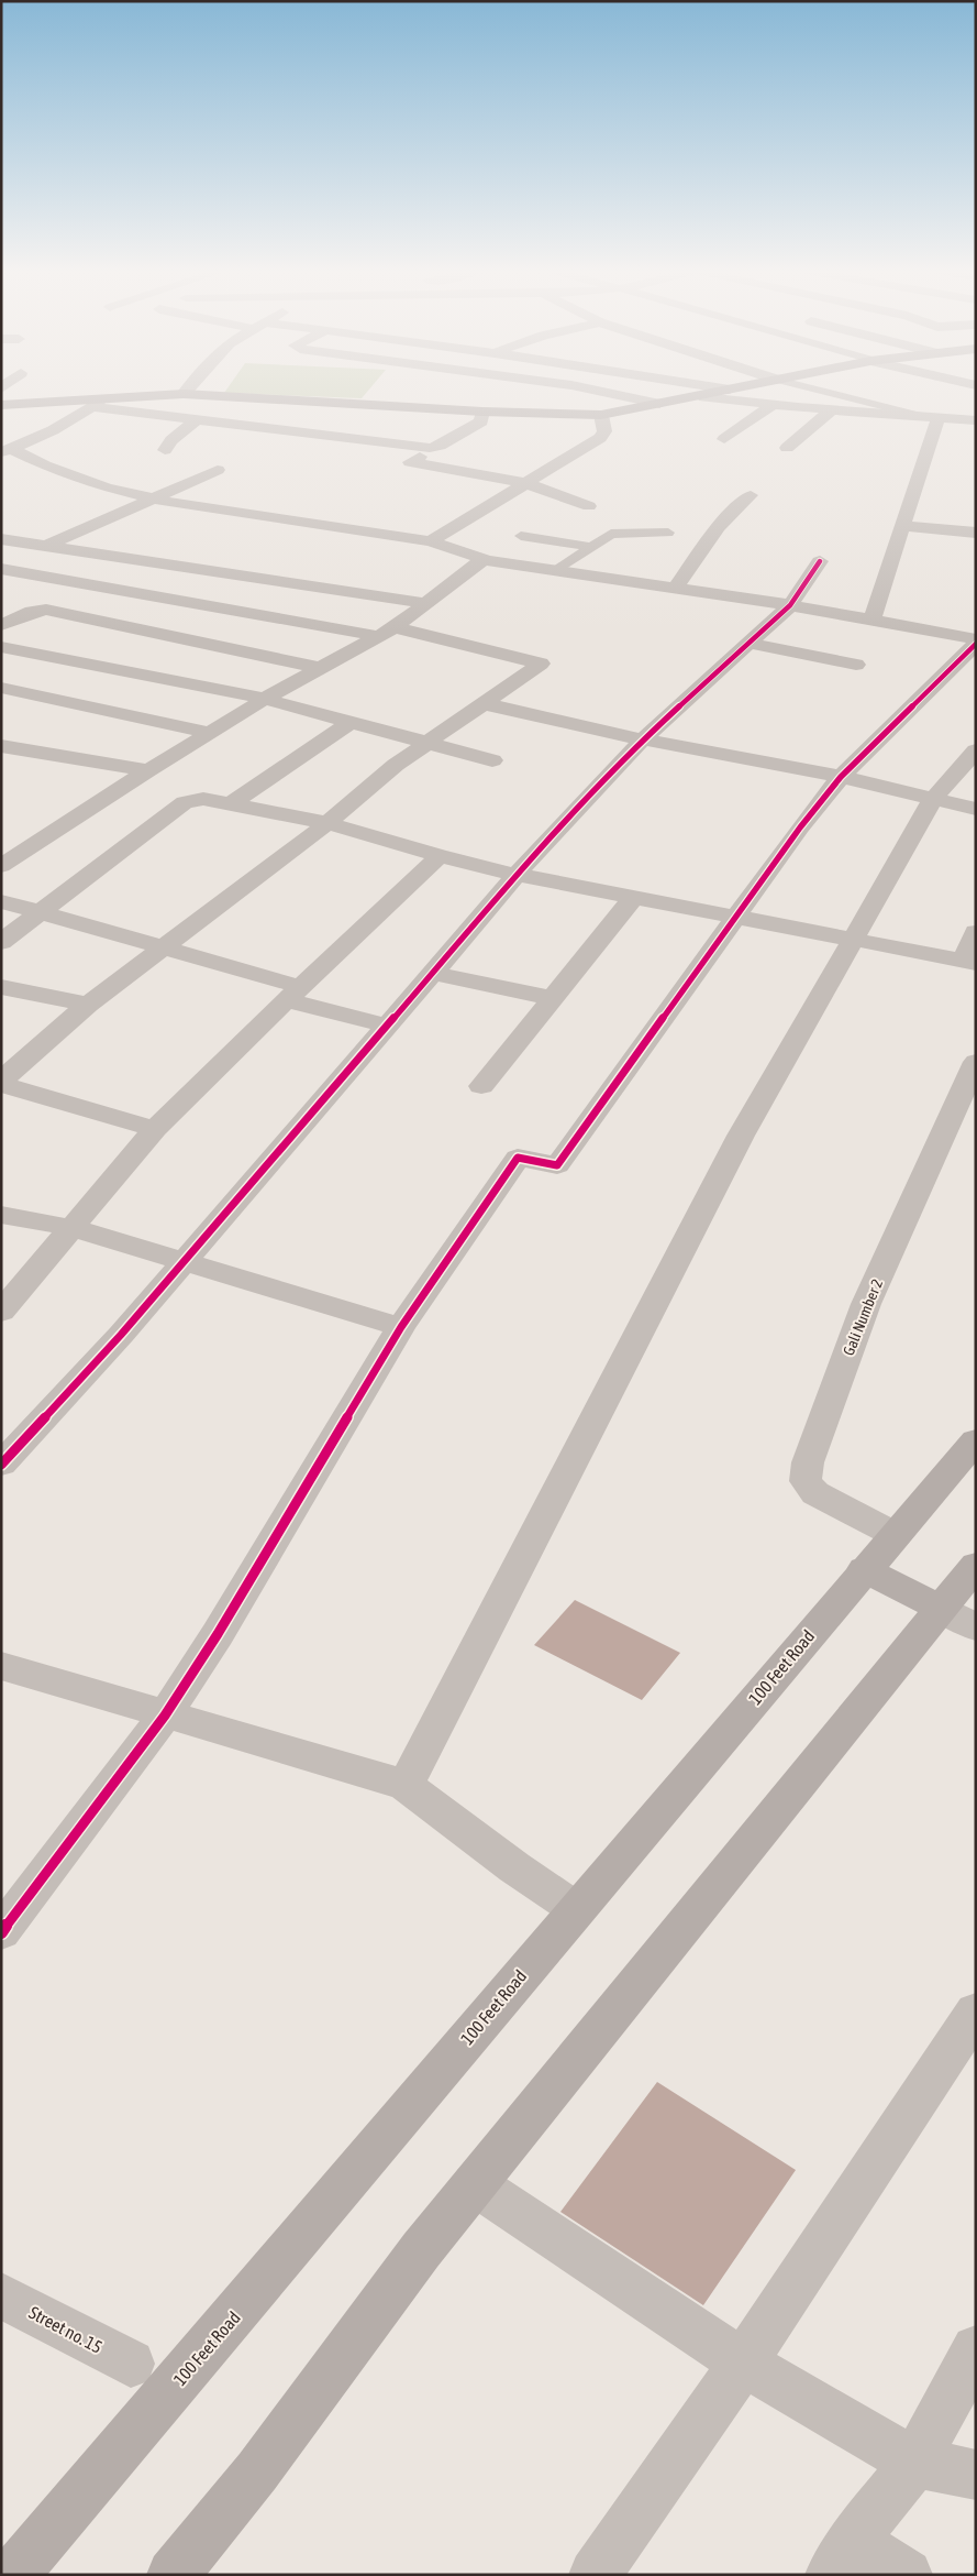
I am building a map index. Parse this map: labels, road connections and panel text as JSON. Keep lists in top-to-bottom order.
{
  "streets": {
    "main road": ["100 Feet Road"],
    "street": ["Gali Number 2", "Street no. 15"]
  },
  "crossings": [
    ["Gali Number 2", "100 Feet Road"]
  ]
}
